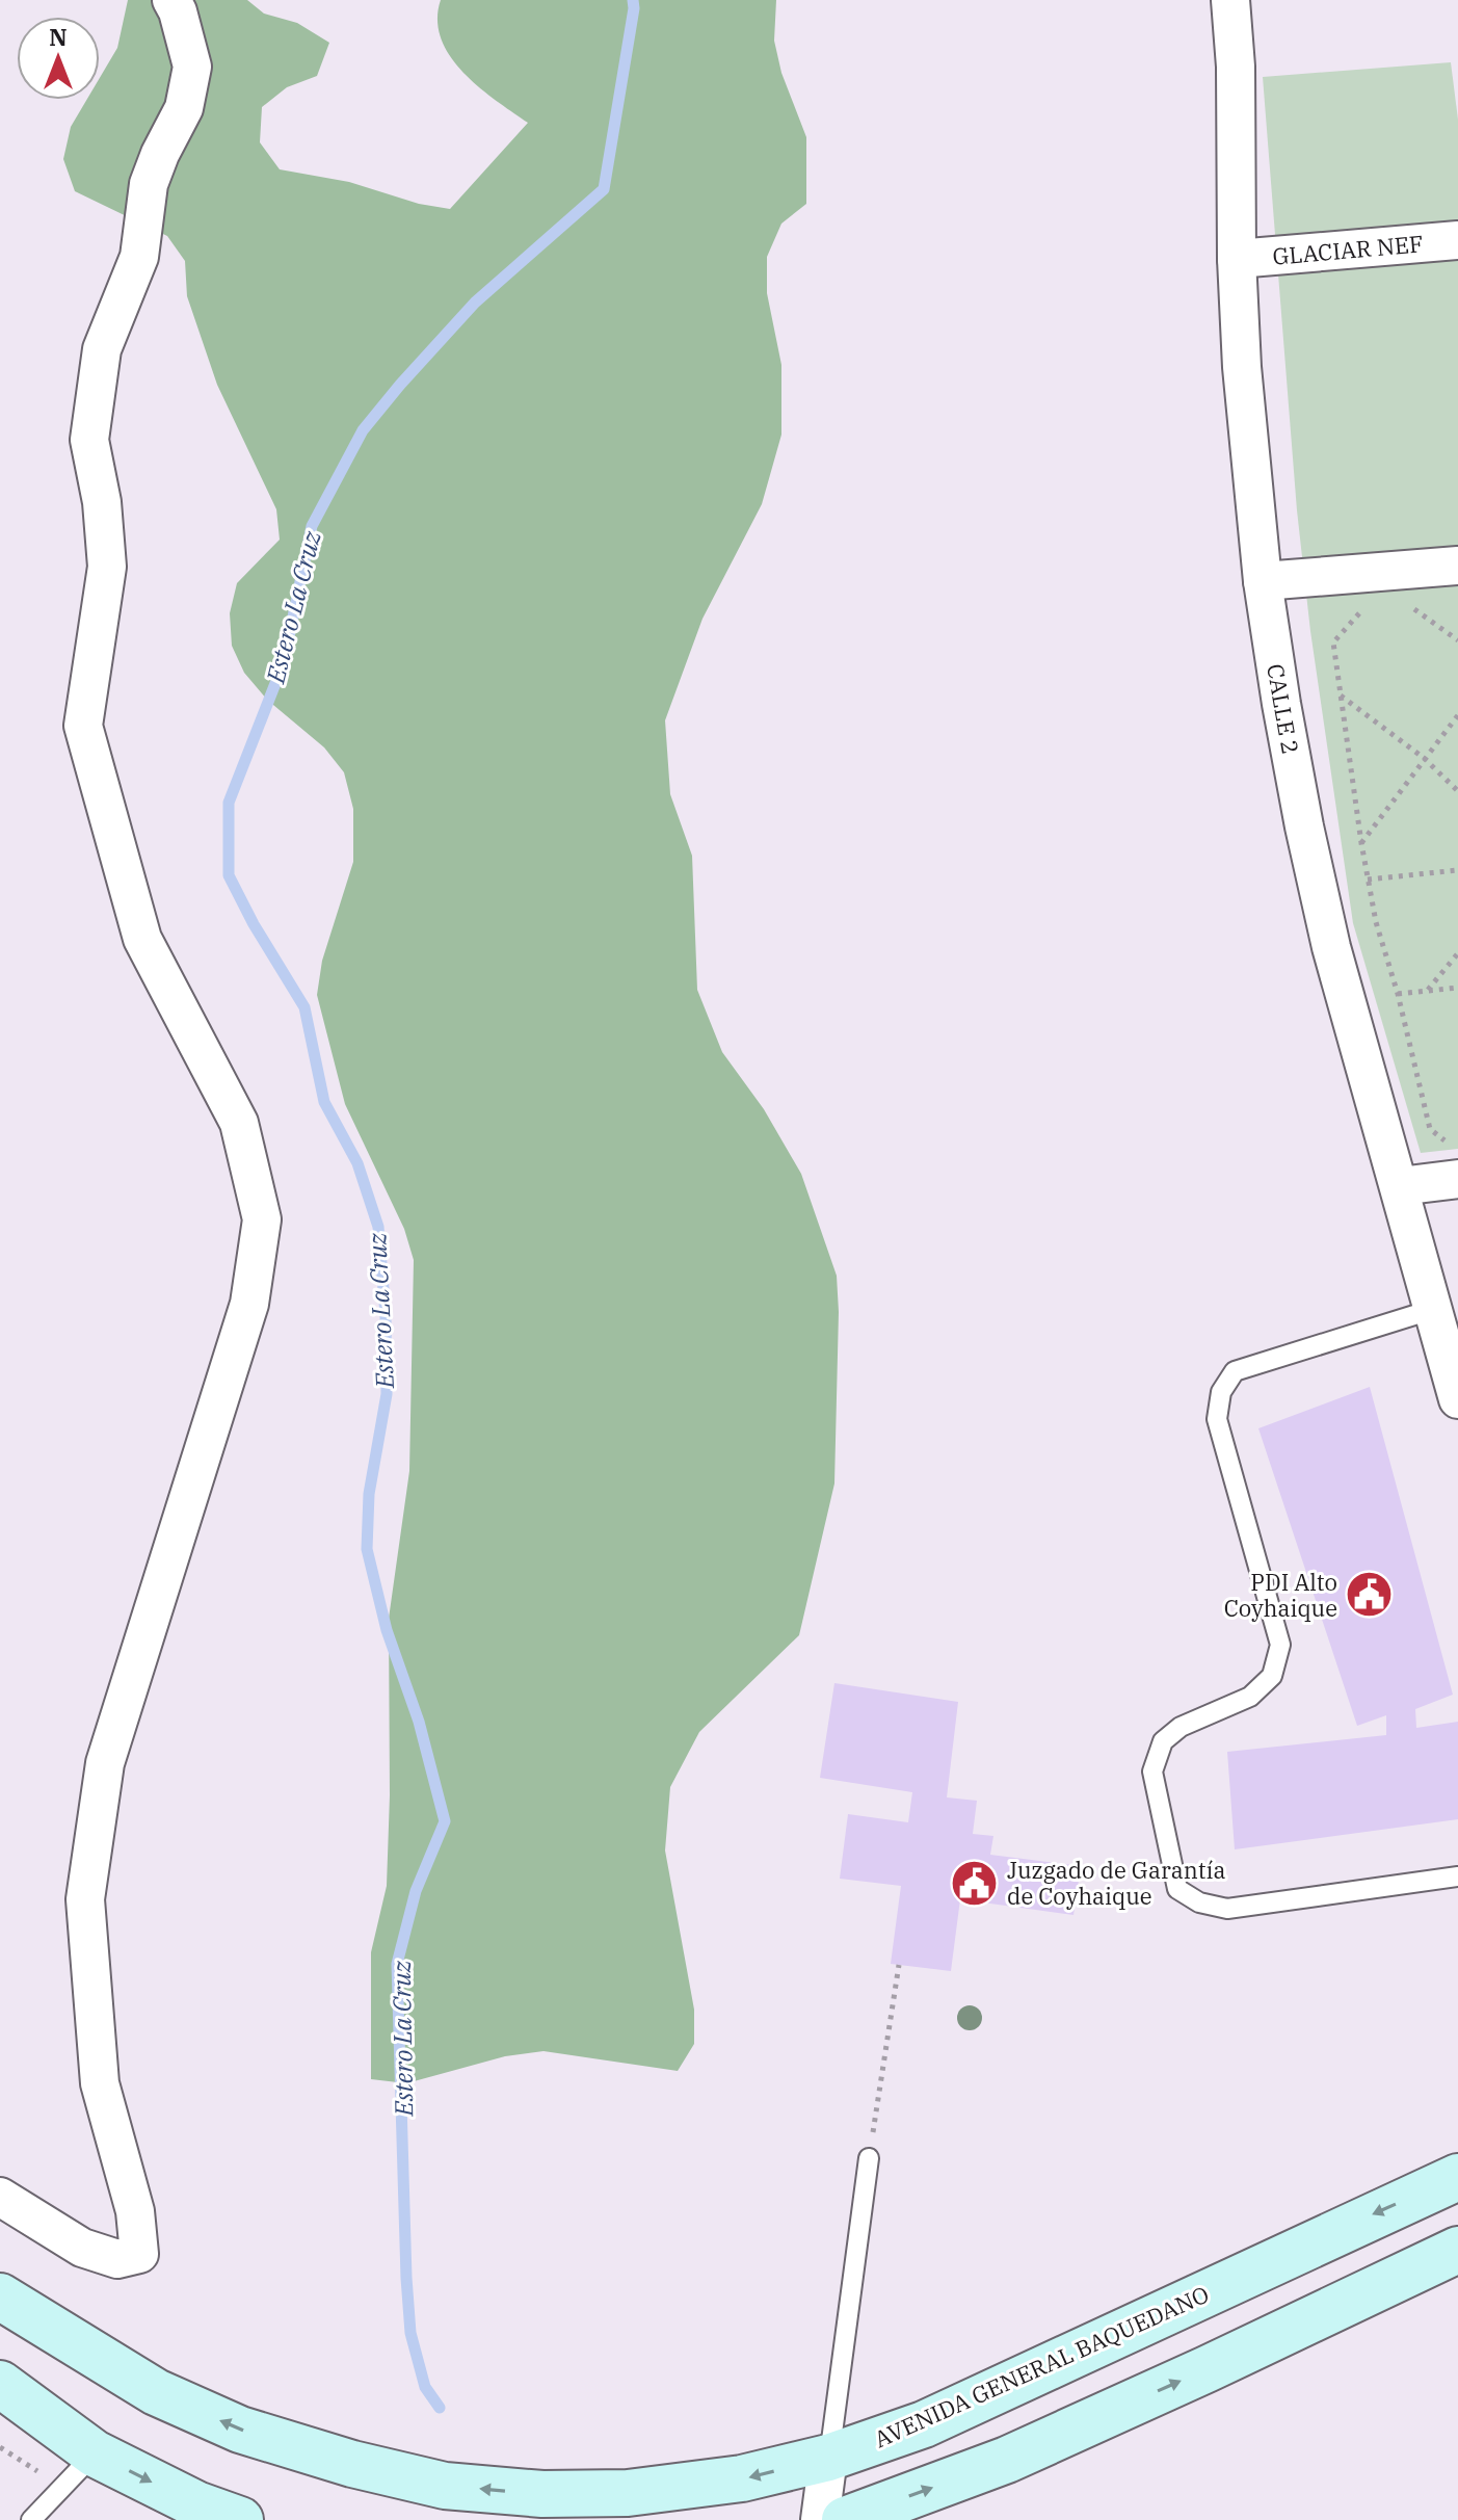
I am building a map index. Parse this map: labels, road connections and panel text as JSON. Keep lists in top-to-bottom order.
{
  "streets": {
    "main road": ["AVENIDA GENERAL BAQUEDANO"],
    "street": ["GLACIAR NEF", "CALLE 2"]
  },
  "crossings": [
    ["GLACIAR NEF", "CALLE 2"]
  ],
  "water": ["Estero La Cruz"],
  "places": {
    "public building": ["PDI Alto Coyhaique", "Juzgado de Garantía de Coyhaique"]
  },
  "north": "top"
}
